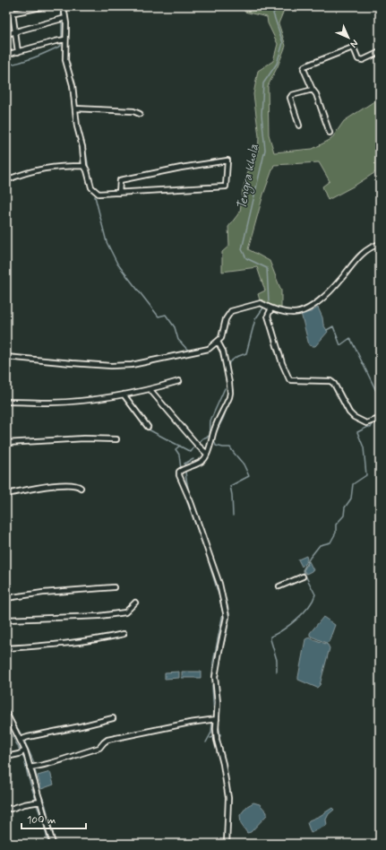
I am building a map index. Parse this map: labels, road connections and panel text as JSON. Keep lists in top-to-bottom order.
{
  "water": ["Tengra khola"],
  "scale_bar": "100 m",
  "north": "bottom right"
}
